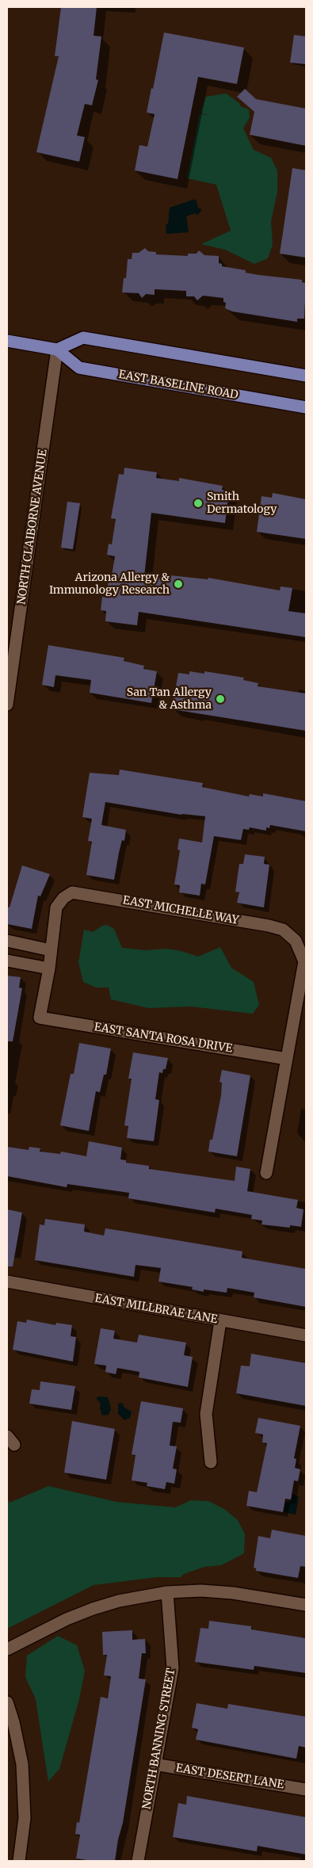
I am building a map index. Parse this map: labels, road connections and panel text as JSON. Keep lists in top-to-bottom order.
{
  "streets": {
    "main road": ["EAST BASELINE ROAD"],
    "street": [
      "NORTH CLAIBORNE AVENUE",
      "EAST MICHELLE WAY",
      "EAST SANTA ROSA DRIVE",
      "EAST MILLBRAE LANE",
      "NORTH BANNING STREET",
      "EAST DESERT LANE"
    ]
  },
  "crossings": [
    ["EAST BASELINE ROAD", "NORTH CLAIBORNE AVENUE"],
    ["EAST MICHELLE WAY", "EAST SANTA ROSA DRIVE"],
    ["NORTH BANNING STREET", "EAST DESERT LANE"]
  ],
  "places": ["Smith Dermatology", "Arizona Allergy & Immunology Research", "San Tan Allergy & Asthma"]
}
